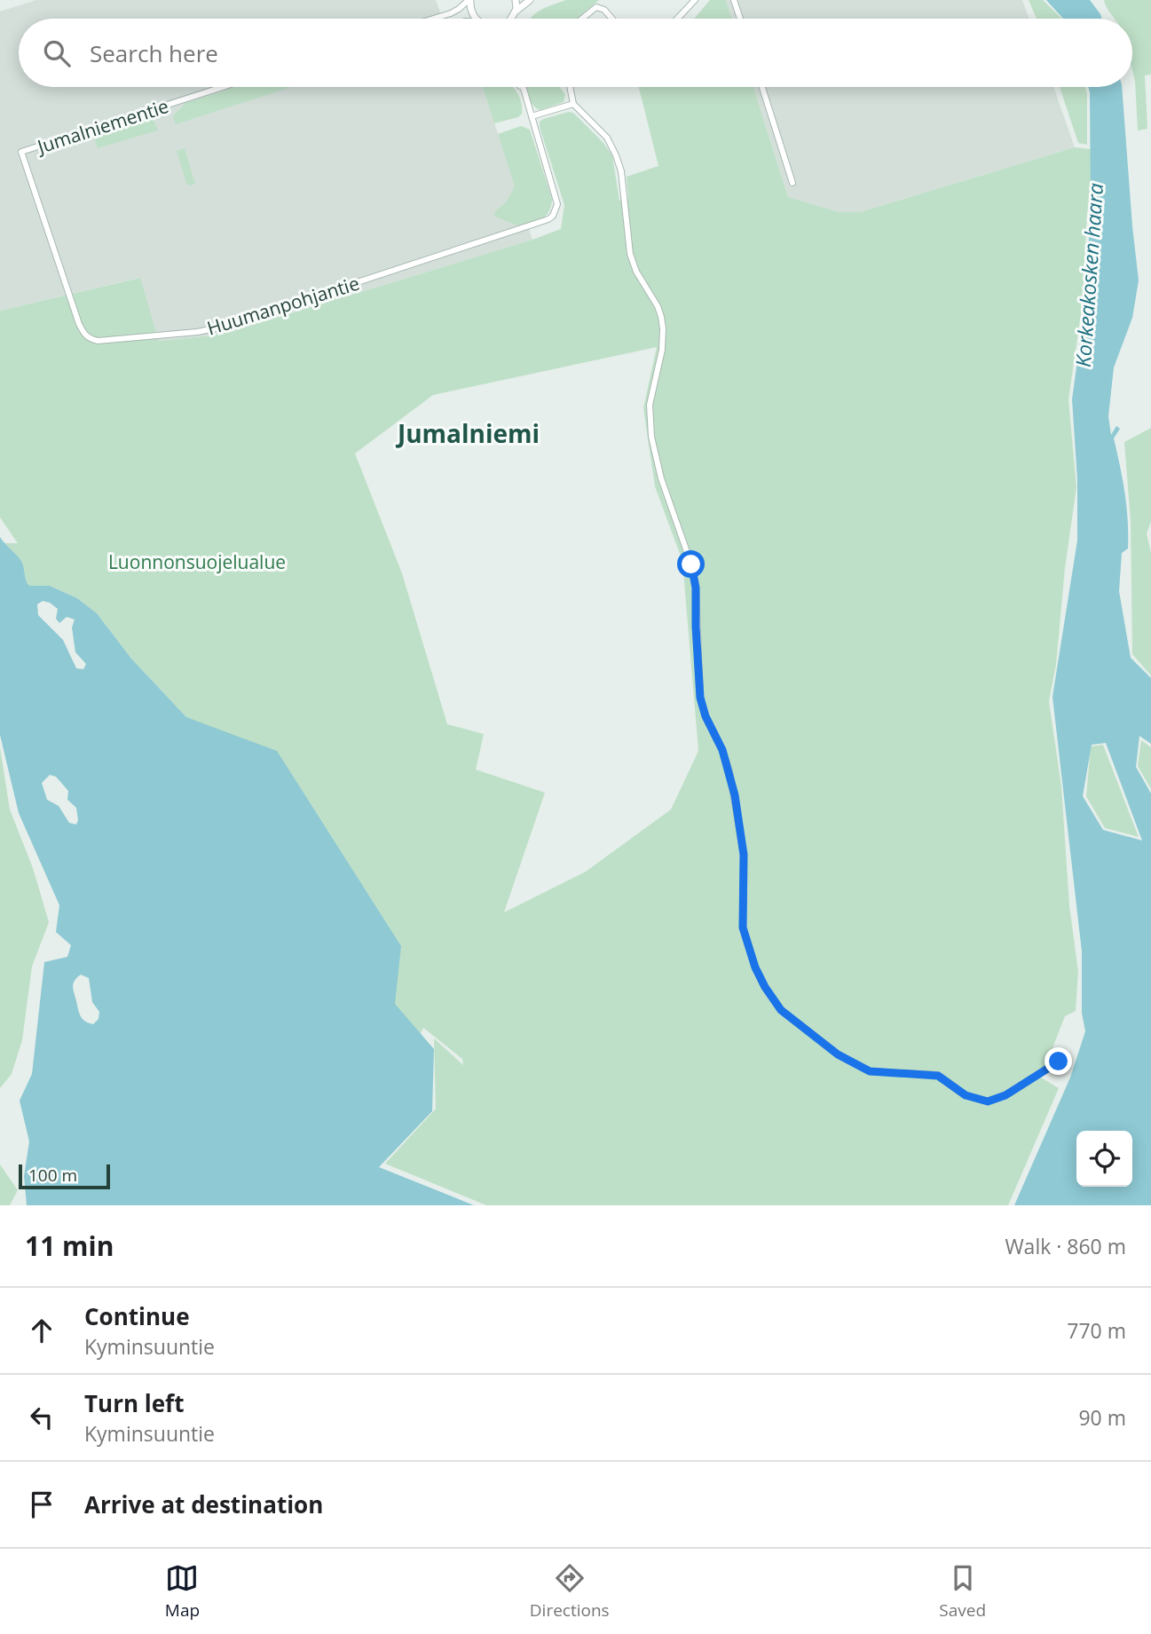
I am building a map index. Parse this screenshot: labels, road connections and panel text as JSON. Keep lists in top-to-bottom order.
{
  "streets": {
    "street": ["Jumalniementie", "Huumanpohjantie"]
  },
  "crossings": [
    ["Jumalniementie", "Huumanpohjantie"]
  ],
  "districts": ["Jumalniemi"],
  "water": ["Korkeakosken haara"],
  "parks": ["Luonnonsuojelualue"],
  "scale_bar": "100 m",
  "page": {
    "search": "Search here",
    "scale": "100 m",
    "heading": ["11 min", "Walk · 860 m"],
    "list": [
      ["Continue", "Kyminsuuntie", "770 m"],
      ["Turn left", "Kyminsuuntie", "90 m"],
      "Arrive at destination"
    ],
    "nav": ["Map", "Directions", "Saved"]
  }
}
